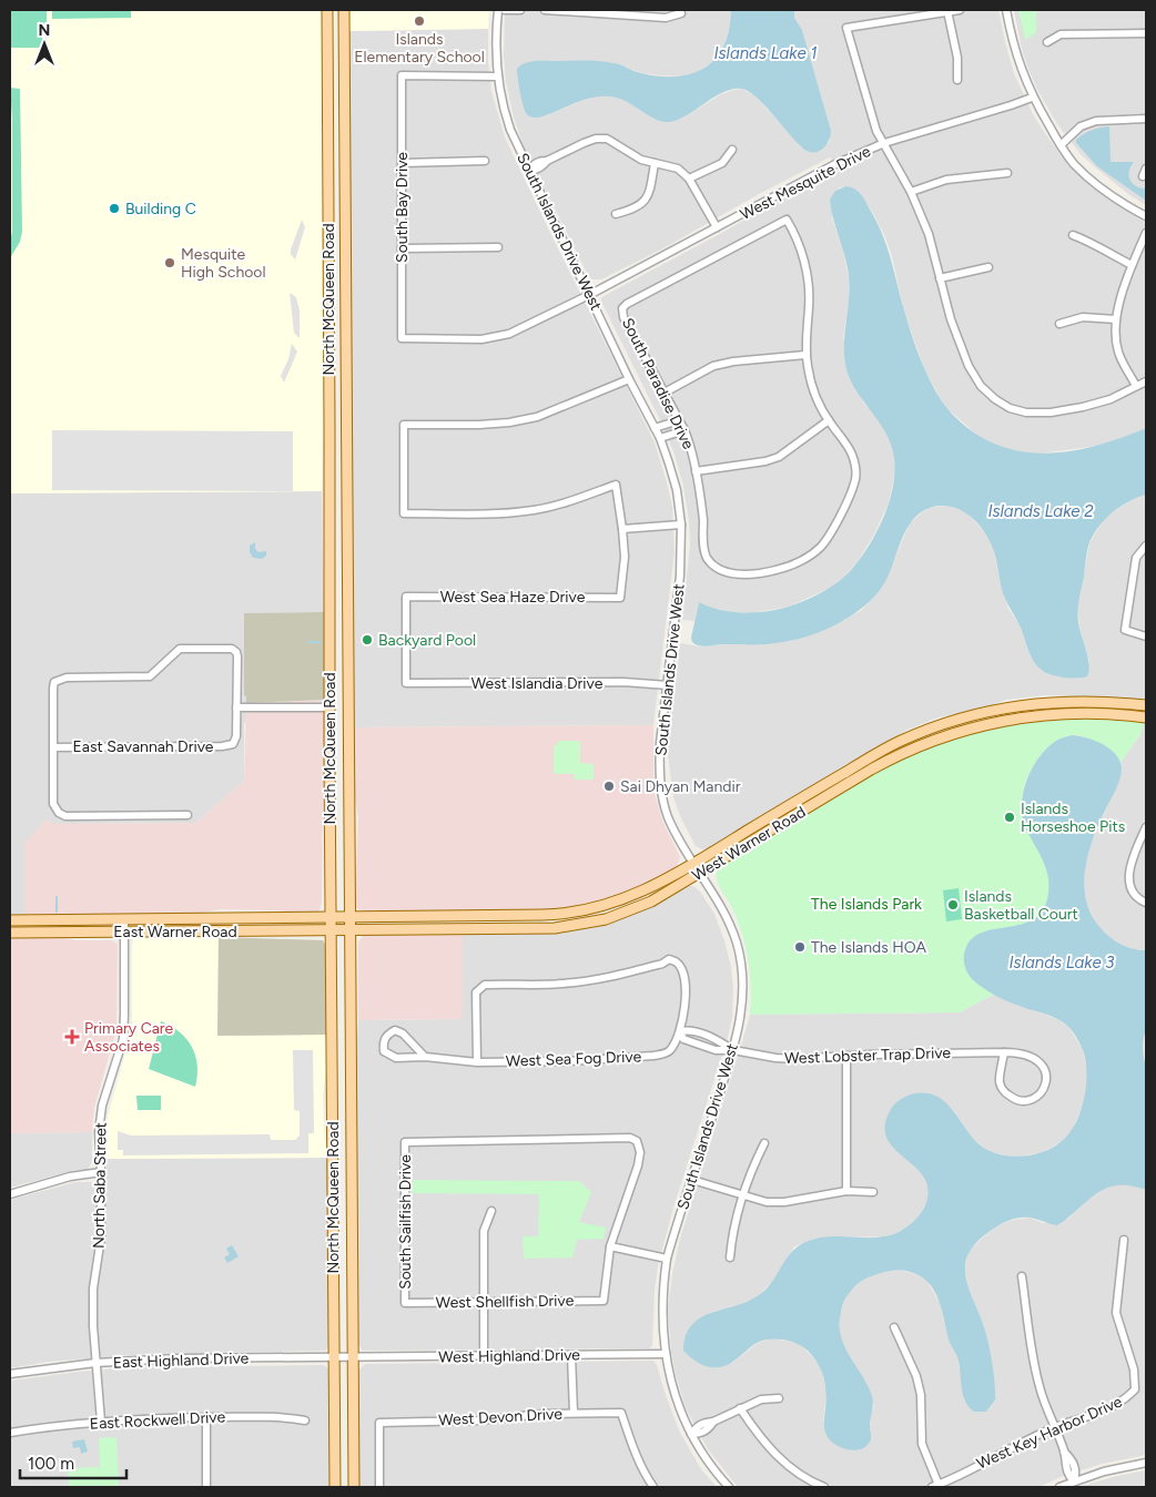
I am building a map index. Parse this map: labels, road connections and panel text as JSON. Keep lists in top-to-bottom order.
{
  "streets": {
    "main road": ["North McQueen Road", "West Warner Road", "East Warner Road"],
    "street": [
      "West Mesquite Drive",
      "South Bay Drive",
      "South Islands Drive West",
      "South Paradise Drive",
      "West Sea Haze Drive",
      "West Islandia Drive",
      "East Savannah Drive",
      "West Lobster Trap Drive",
      "West Sea Fog Drive",
      "North Saba Street",
      "South Sailfish Drive",
      "West Shellfish Drive",
      "West Highland Drive",
      "East Highland Drive",
      "West Devon Drive",
      "East Rockwell Drive",
      "West Key Harbor Drive"
    ]
  },
  "crossings": [
    ["West Mesquite Drive", "South Bay Drive"],
    ["West Mesquite Drive", "South Islands Drive West"],
    ["South Bay Drive", "South Islands Drive West"],
    ["South Islands Drive West", "West Islandia Drive"],
    ["South Islands Drive West", "West Warner Road"],
    ["South Islands Drive West", "West Lobster Trap Drive"],
    ["South Islands Drive West", "West Highland Drive"],
    ["North McQueen Road", "West Warner Road"],
    ["North McQueen Road", "East Warner Road"],
    ["North McQueen Road", "West Highland Drive"],
    ["North McQueen Road", "East Highland Drive"],
    ["West Sea Haze Drive", "West Islandia Drive"],
    ["West Warner Road", "East Warner Road"],
    ["East Warner Road", "North Saba Street"],
    ["North Saba Street", "East Highland Drive"],
    ["North Saba Street", "East Rockwell Drive"],
    ["South Sailfish Drive", "West Shellfish Drive"],
    ["West Highland Drive", "East Highland Drive"]
  ],
  "water": ["Islands Lake 1", "Islands Lake 2", "Islands Lake 3"],
  "parks": ["The Islands Park"],
  "places": {
    "other": [
      "Islands Elementary School",
      "Building C",
      "Mesquite High School",
      "Backyard Pool",
      "Sai Dhyan Mandir",
      "Islands Horseshoe Pits",
      "Islands Basketball Court",
      "The Islands HOA"
    ],
    "health": ["Primary Care Associates"]
  },
  "scale_bar": "100 m",
  "north": "top"
}
